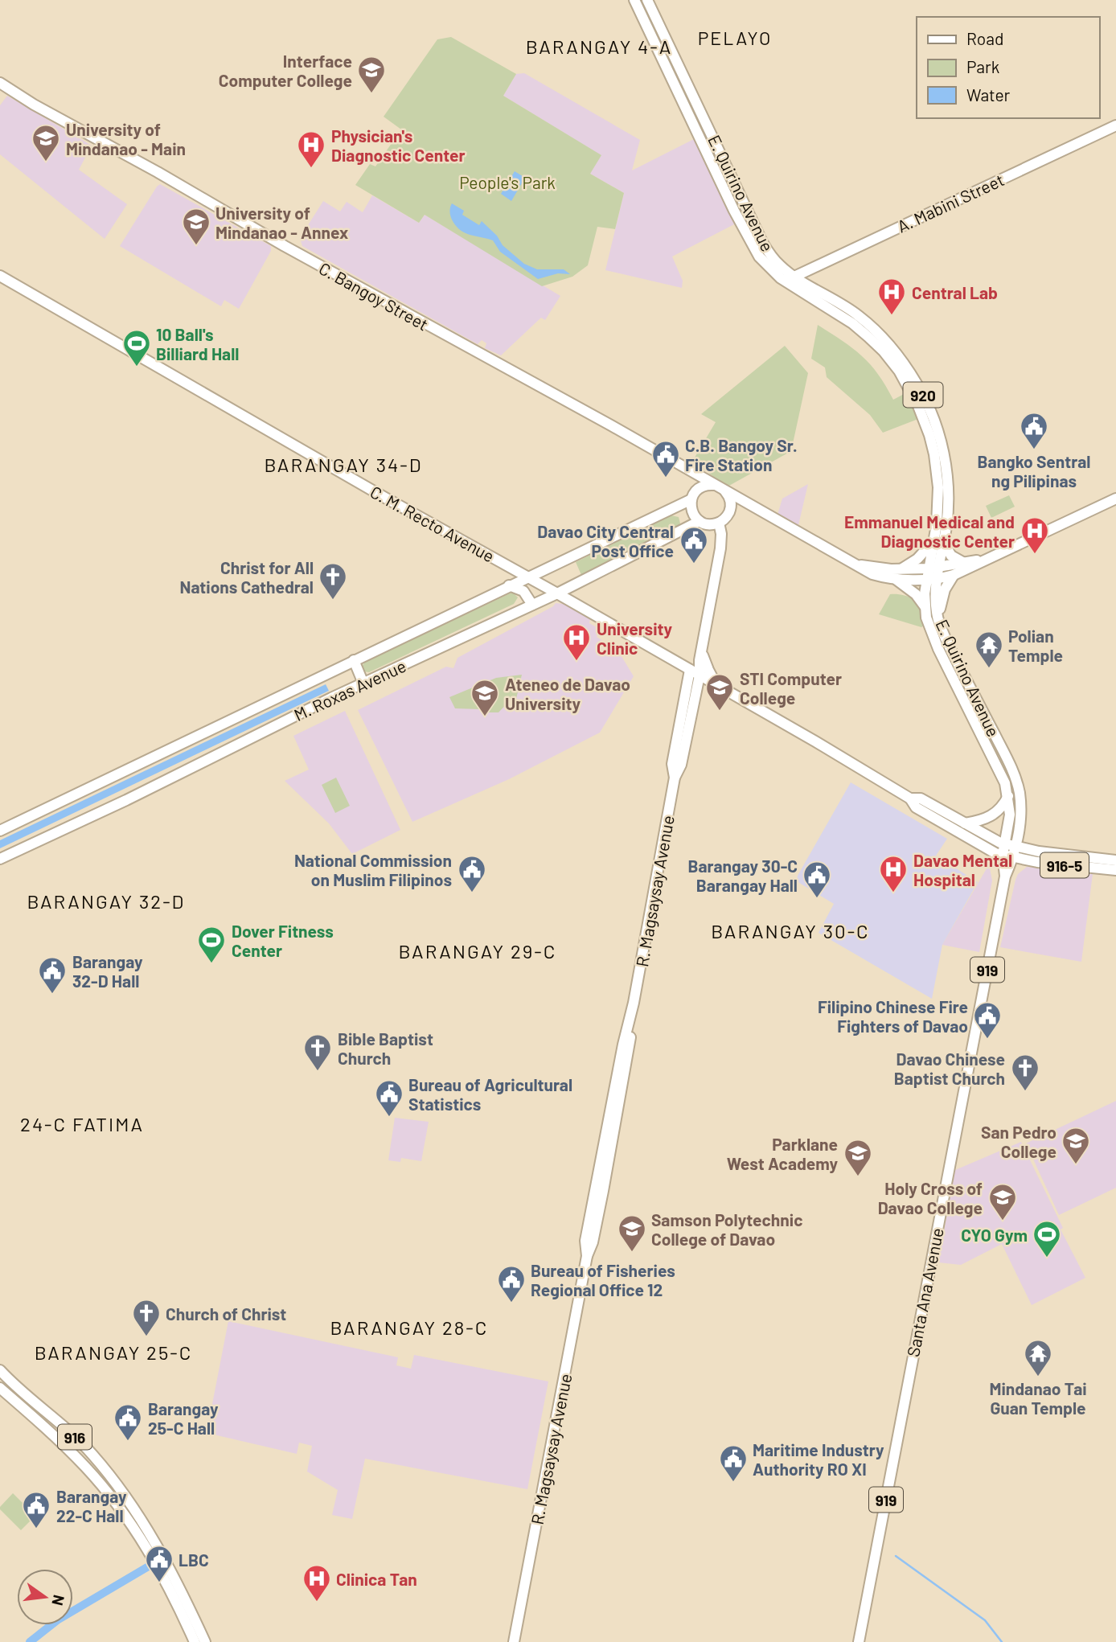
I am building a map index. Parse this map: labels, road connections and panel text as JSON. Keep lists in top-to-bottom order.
{
  "streets": {
    "main road": [
      "E. Quirino Avenue",
      "A. Mabini Street",
      "C. Bangoy Street",
      "920",
      "C. M. Recto Avenue",
      "M. Roxas Avenue",
      "916-5",
      "R. Magsaysay Avenue",
      "919",
      "Santa Ana Avenue",
      "916"
    ]
  },
  "crossings": [
    ["E. Quirino Avenue", "A. Mabini Street"],
    ["E. Quirino Avenue", "C. Bangoy Street"],
    ["E. Quirino Avenue", "916-5"],
    ["E. Quirino Avenue", "Santa Ana Avenue"],
    ["C. Bangoy Street", "M. Roxas Avenue"],
    ["C. Bangoy Street", "R. Magsaysay Avenue"],
    ["C. M. Recto Avenue", "M. Roxas Avenue"],
    ["C. M. Recto Avenue", "916-5"],
    ["C. M. Recto Avenue", "R. Magsaysay Avenue"],
    ["M. Roxas Avenue", "R. Magsaysay Avenue"],
    ["916-5", "R. Magsaysay Avenue"],
    ["916-5", "Santa Ana Avenue"]
  ],
  "districts": [
    "PELAYO",
    "BARANGAY 4-A",
    "BARANGAY 34-D",
    "BARANGAY 32-D",
    "BARANGAY 30-C",
    "BARANGAY 29-C",
    "24-C FATIMA",
    "BARANGAY 28-C",
    "BARANGAY 25-C"
  ],
  "parks": ["People's Park"],
  "places": {
    "school or university": [
      "Interface Computer College",
      "University of Mindanao - Main",
      "University of Mindanao - Annex",
      "STI Computer College",
      "Ateneo de Davao University",
      "San Pedro College",
      "Parklane West Academy",
      "Holy Cross of Davao College",
      "Samson Polytechnic College of Davao"
    ],
    "hospital": [
      "Physician's Diagnostic Center",
      "Central Lab",
      "Emmanuel Medical and Diagnostic Center",
      "University Clinic",
      "Davao Mental Hospital",
      "Clinica Tan"
    ],
    "sports": ["10 Ball's Billiard Hall", "Dover Fitness Center", "CYO Gym"],
    "public building": [
      "Bangko Sentral ng Pilipinas",
      "C.B. Bangoy Sr. Fire Station",
      "Davao City Central Post Office",
      "National Commission on Muslim Filipinos",
      "Barangay 30-C Barangay Hall",
      "Barangay 32-D Hall",
      "Filipino Chinese Fire Fighters of Davao",
      "Bureau of Agricultural Statistics",
      "Bureau of Fisheries Regional Office 12",
      "Barangay 25-C Hall",
      "Maritime Industry Authority RO XI",
      "Barangay 22-C Hall",
      "LBC"
    ],
    "church": [
      "Christ for All Nations Cathedral",
      "Bible Baptist Church",
      "Davao Chinese Baptist Church",
      "Church of Christ"
    ],
    "temple": ["Polian Temple", "Mindanao Tai Guan Temple"]
  },
  "legend": ["Road", "Park", "Water"],
  "north": "right"
}
